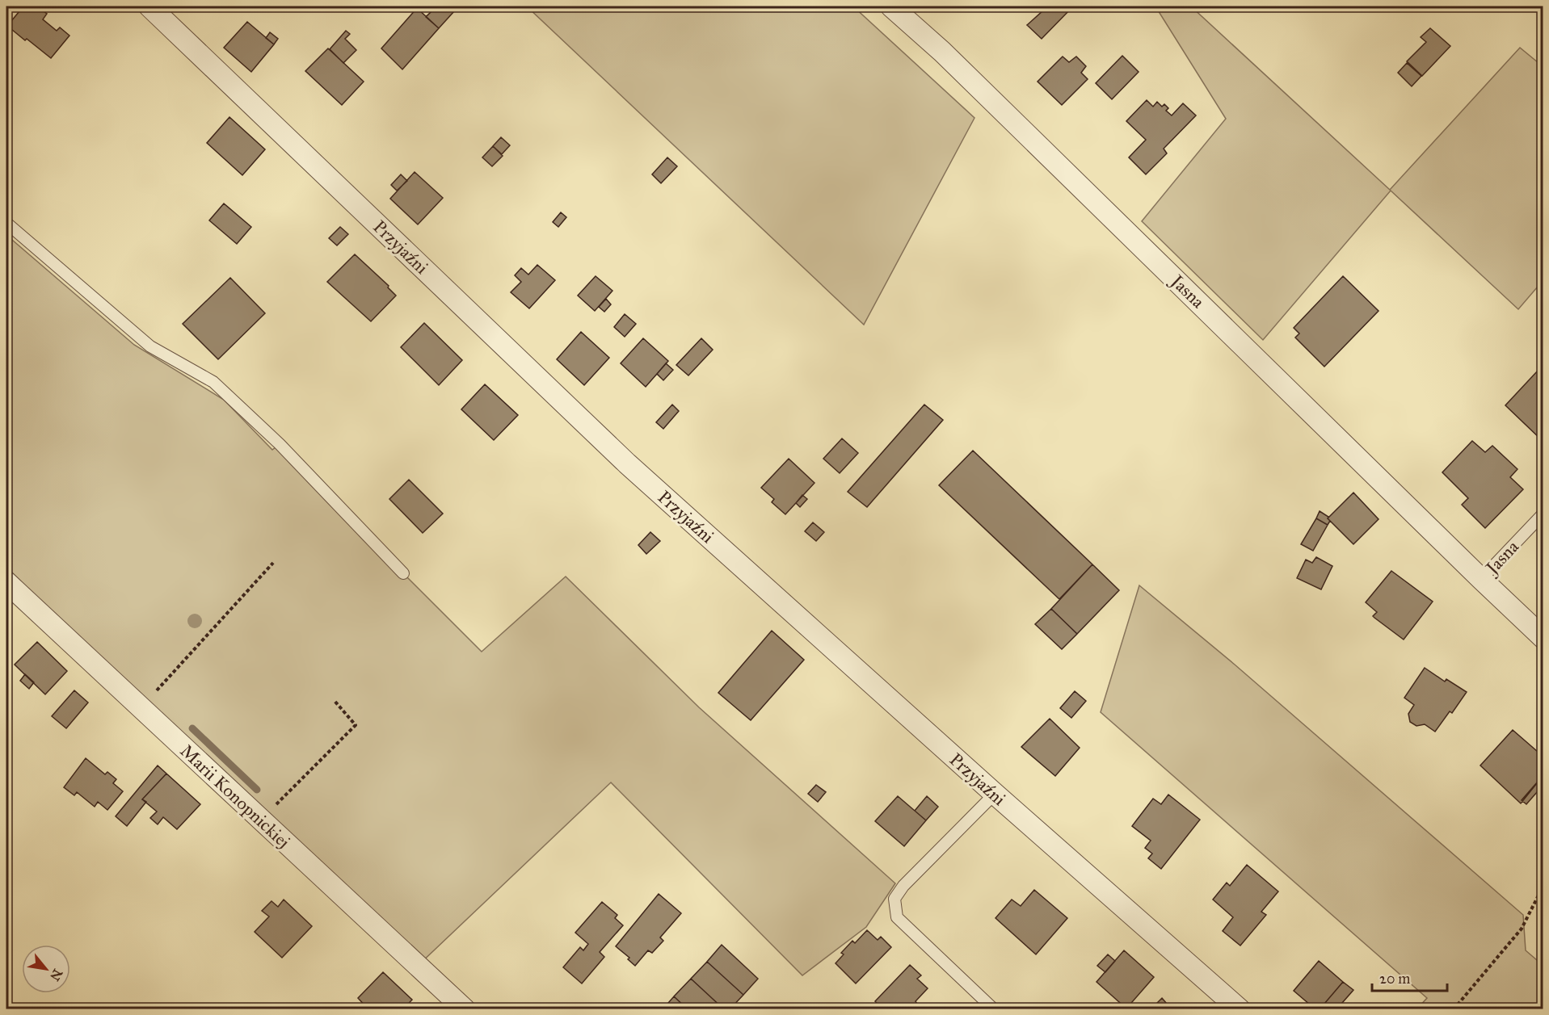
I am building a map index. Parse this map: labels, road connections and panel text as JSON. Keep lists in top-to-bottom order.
{
  "streets": {
    "street": ["Przyjaźni", "Jasna", "Marii Konopnickiej"]
  },
  "scale_bar": "20 m",
  "north": "bottom right"
}
